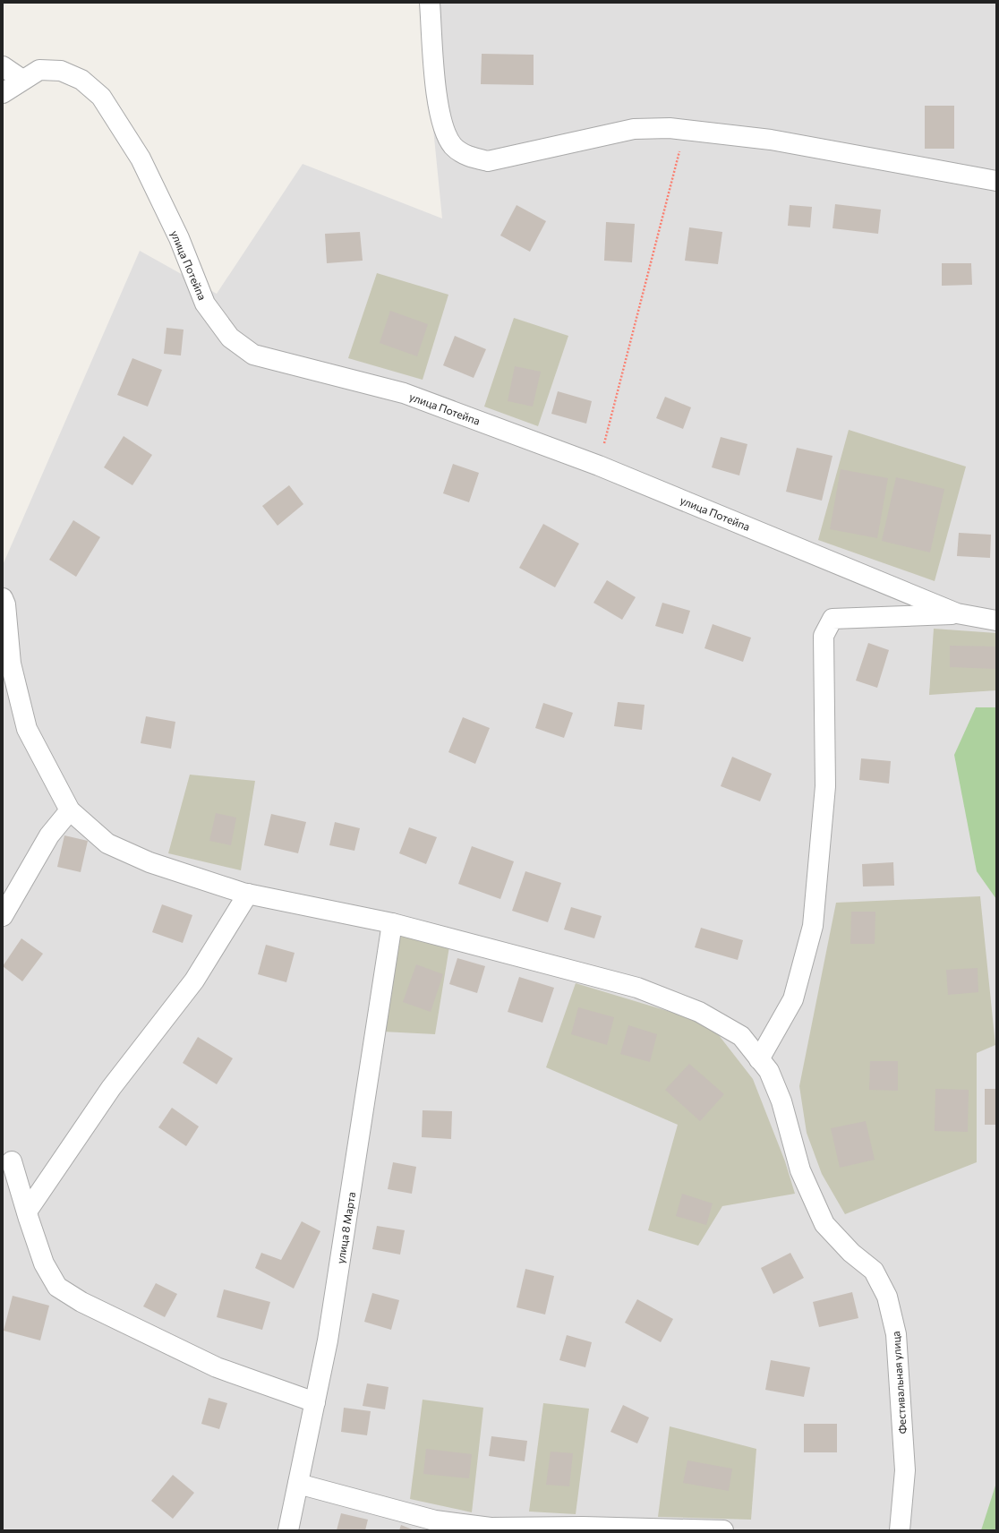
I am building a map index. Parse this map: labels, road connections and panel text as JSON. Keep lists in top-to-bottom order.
{
  "streets": {
    "street": ["улица Потейпа", "улица 8 Марта", "Фестивальная улица"]
  },
  "crossings": [
    ["улица 8 Марта", "Фестивальная улица"]
  ]
}
